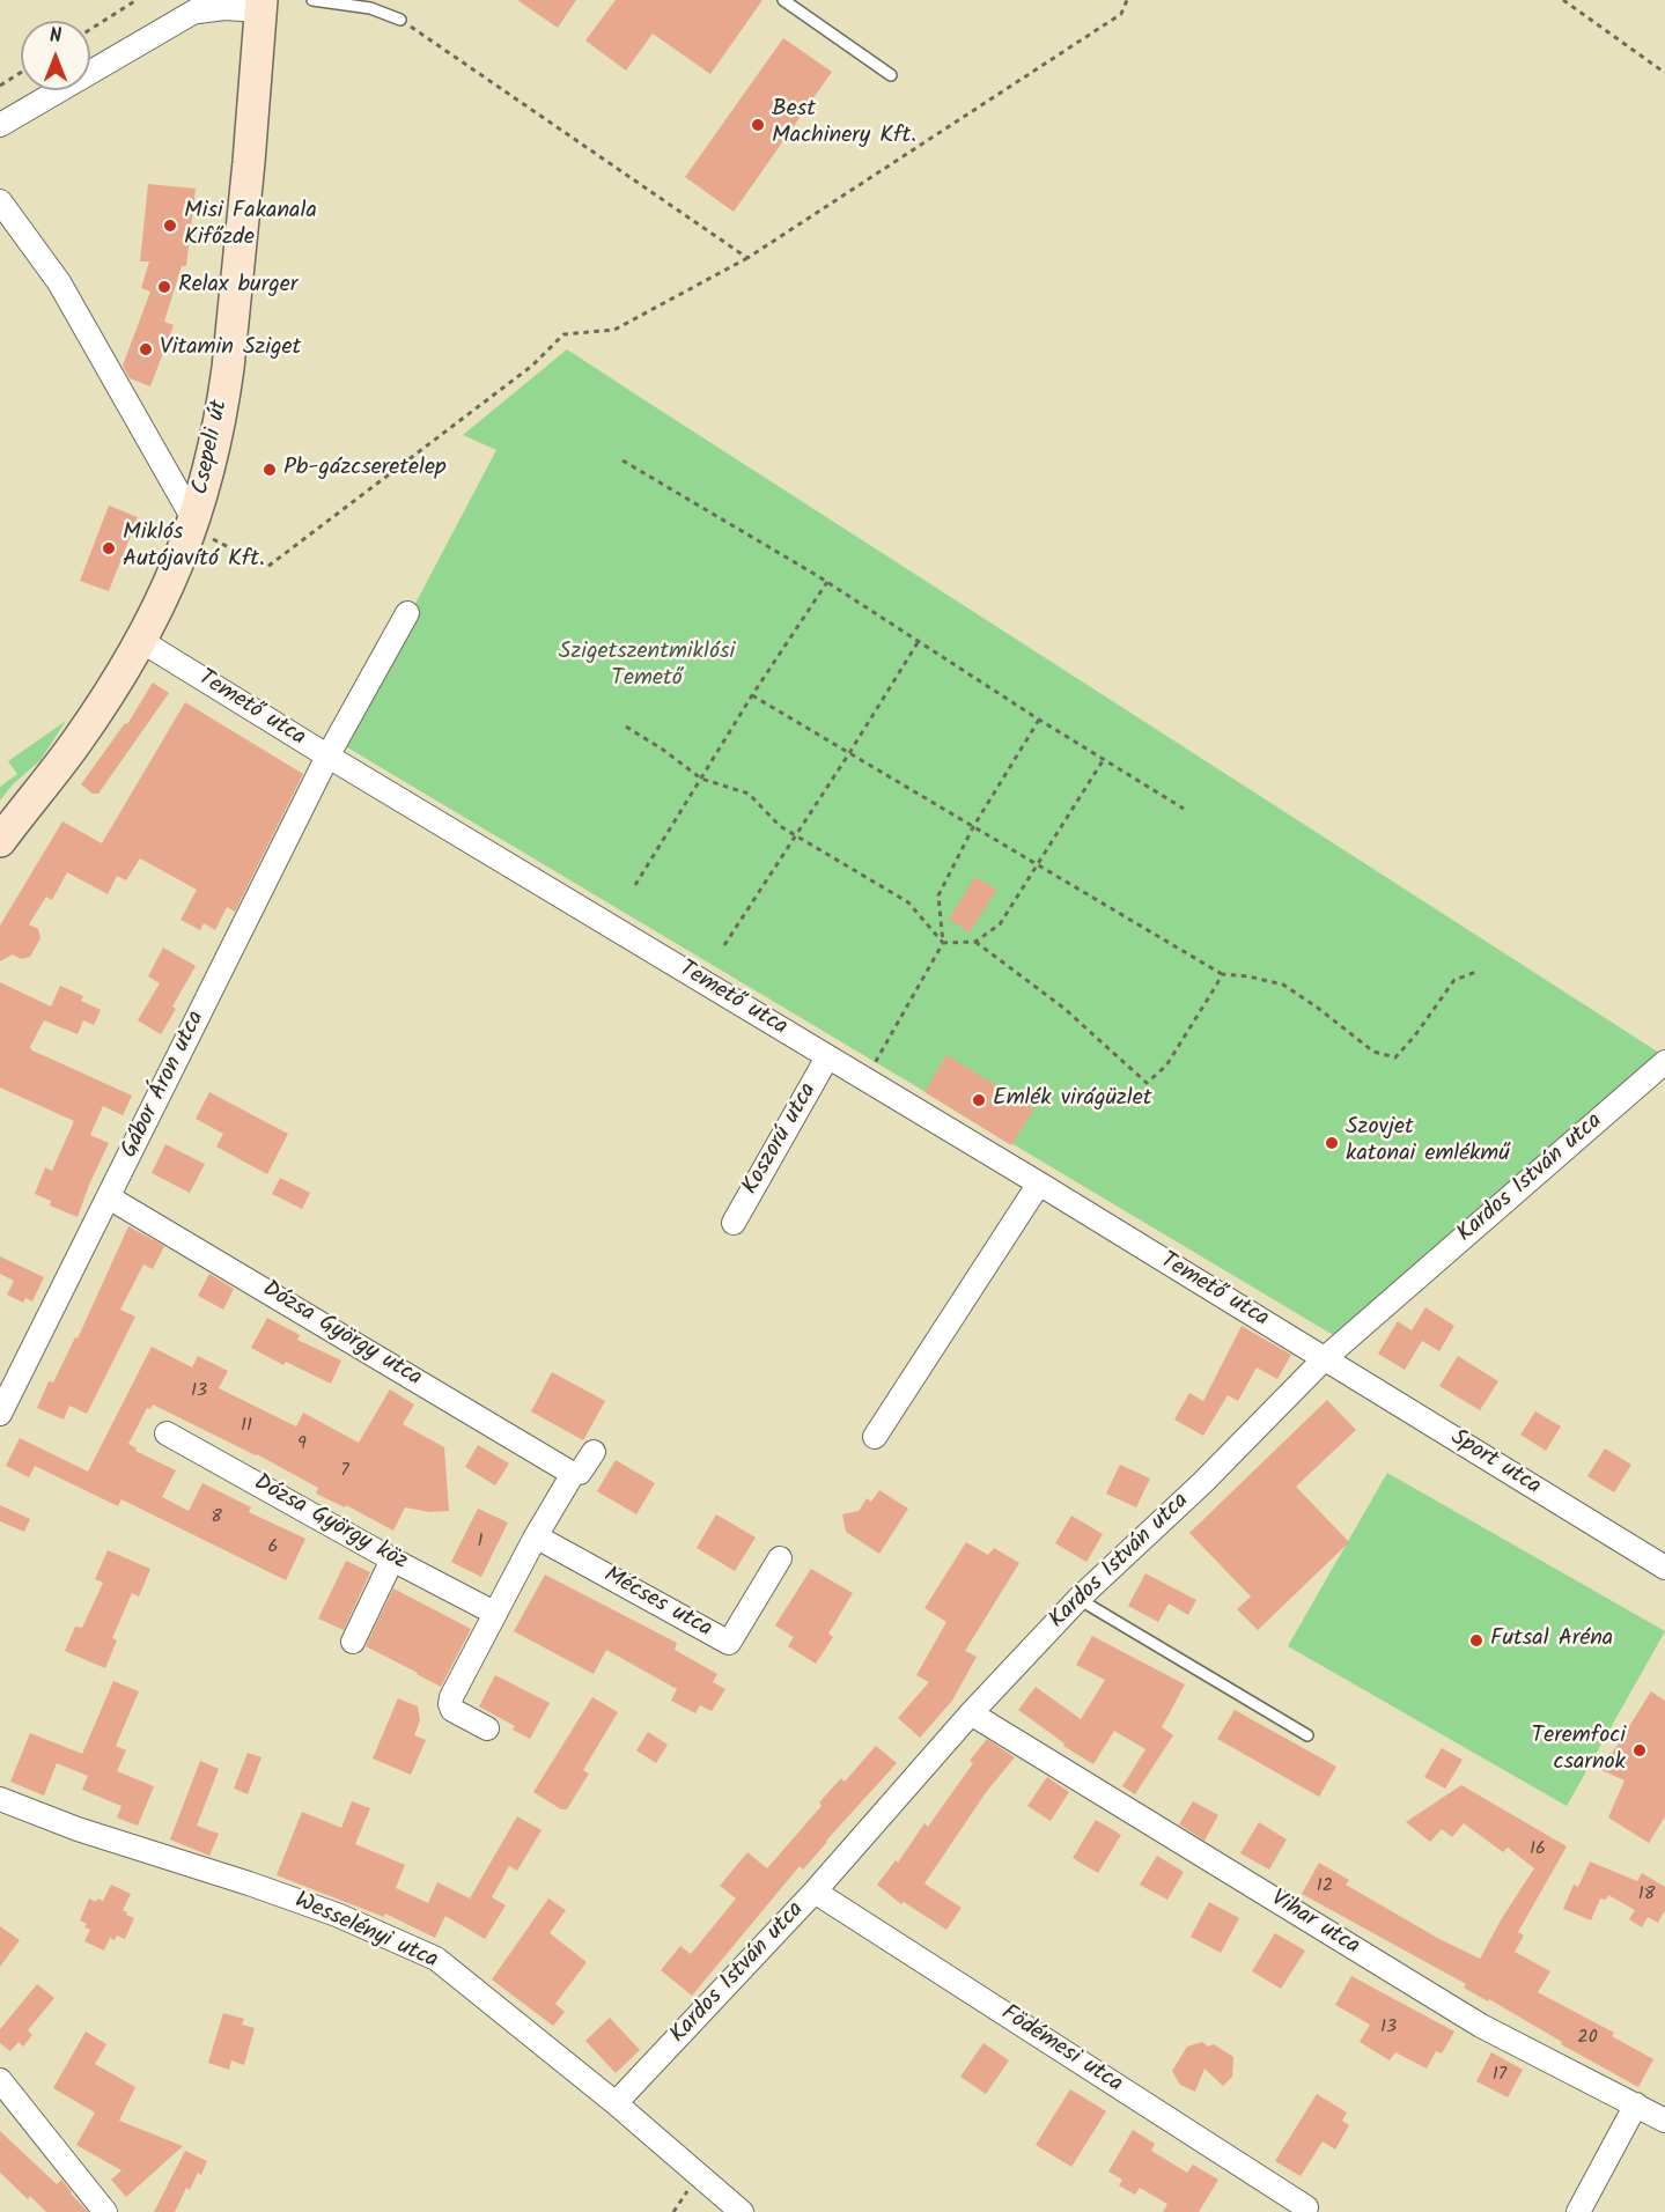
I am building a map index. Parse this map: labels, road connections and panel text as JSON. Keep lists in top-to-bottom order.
{
  "streets": {
    "street": [
      "Csepeli út",
      "Temető utca",
      "Gábor Áron utca",
      "Koszorú utca",
      "Kardos István utca",
      "Dózsa György utca",
      "Sport utca",
      "Dózsa György köz",
      "Mécses utca",
      "Vihar utca",
      "Wesselényi utca",
      "Födémesi utca"
    ]
  },
  "crossings": [
    ["Csepeli út", "Temető utca"],
    ["Temető utca", "Gábor Áron utca"],
    ["Temető utca", "Koszorú utca"],
    ["Temető utca", "Kardos István utca"],
    ["Temető utca", "Sport utca"],
    ["Gábor Áron utca", "Dózsa György utca"],
    ["Kardos István utca", "Sport utca"],
    ["Kardos István utca", "Vihar utca"],
    ["Kardos István utca", "Wesselényi utca"],
    ["Kardos István utca", "Födémesi utca"]
  ],
  "parks": ["Szigetszentmiklósi Temető"],
  "places": [
    "Best Machinery Kft.",
    "Misi Fakanala Kifőzde",
    "Relax burger",
    "Vitamin Sziget",
    "Pb-gázcseretelep",
    "Miklós Autójavító Kft.",
    "Emlék virágüzlet",
    "Szovjet katonai emlékmű",
    "Futsal Aréna",
    "Teremfoci csarnok"
  ],
  "house_numbers": [
    "13",
    "11",
    "9",
    "7",
    "8",
    "1",
    "6",
    "16",
    "12",
    "18",
    "13",
    "20",
    "17"
  ],
  "north": "top"
}
